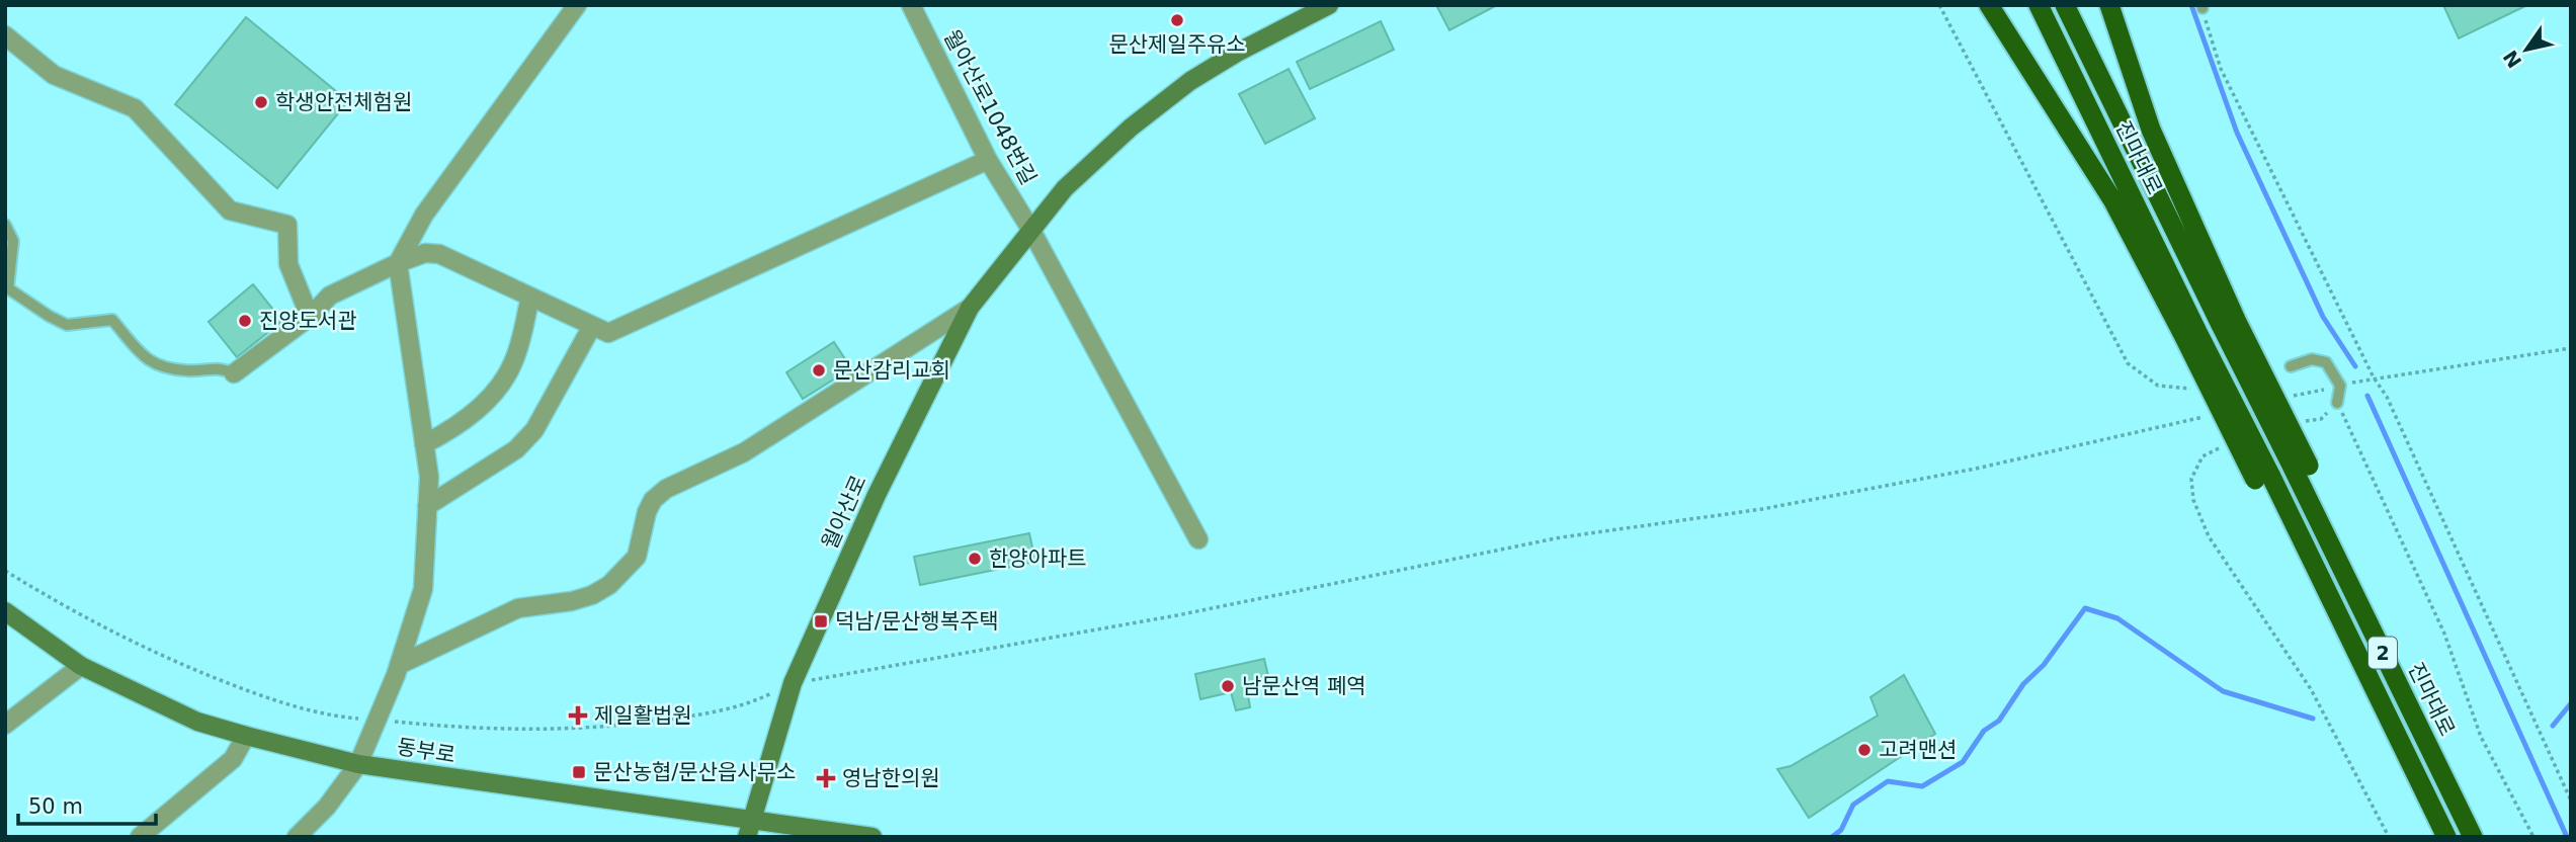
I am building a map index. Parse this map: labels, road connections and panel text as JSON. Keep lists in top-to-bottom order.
{
  "streets": {
    "highway": ["진마대로", "2"],
    "main road": ["월아산로", "동부로"],
    "street": ["월아산로1048번길"]
  },
  "crossings": [
    ["월아산로1048번길", "월아산로"],
    ["진마대로", "2"],
    ["월아산로", "동부로"]
  ],
  "places": {
    "other": [
      "문산제일주유소",
      "학생안전체험원",
      "진양도서관",
      "문산감리교회",
      "한양아파트",
      "남문산역 폐역",
      "고려맨션"
    ],
    "transit": ["덕남/문산행복주택", "문산농협/문산읍사무소"],
    "health": ["제일활법원", "영남한의원"]
  },
  "scale_bar": "50 m",
  "north": "bottom left"
}
